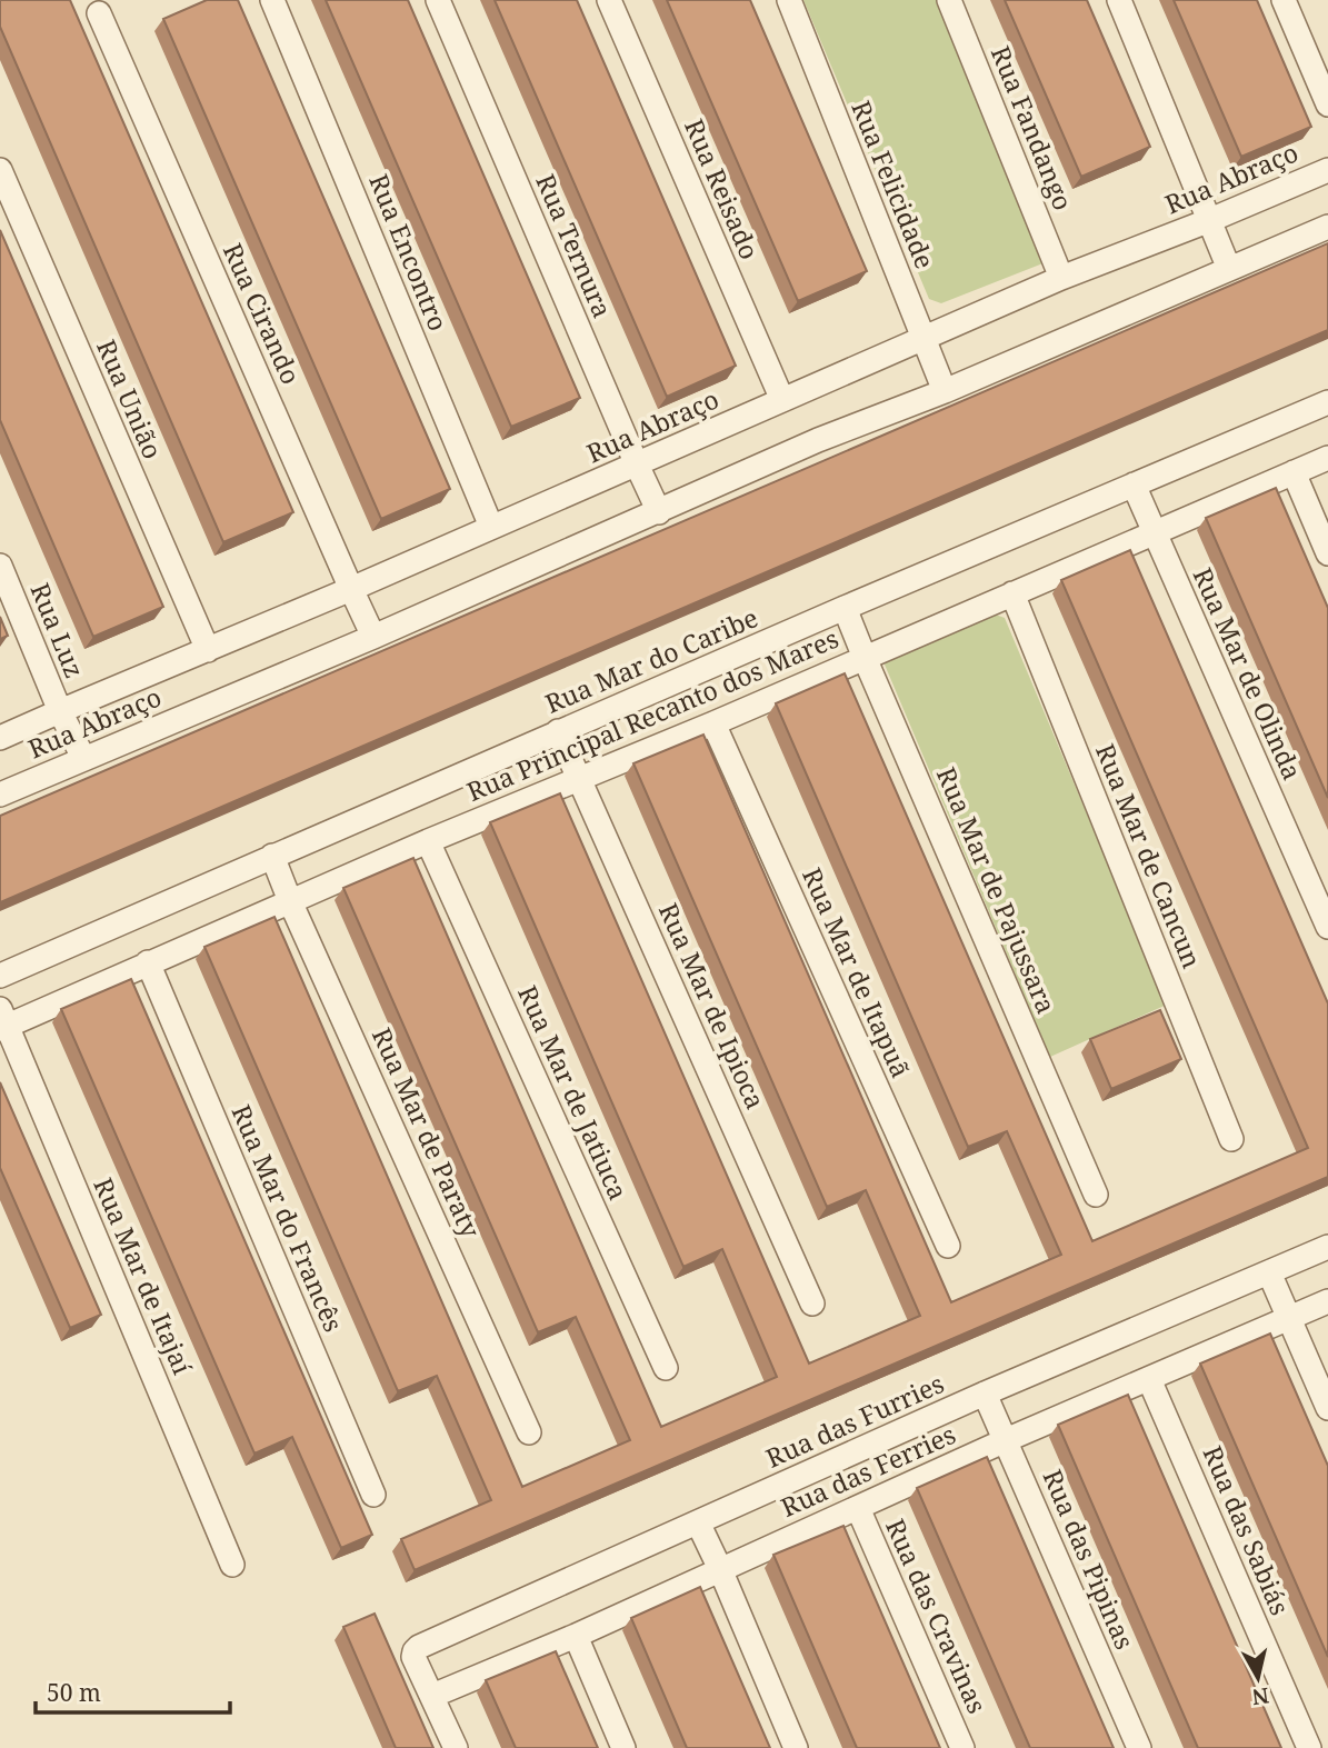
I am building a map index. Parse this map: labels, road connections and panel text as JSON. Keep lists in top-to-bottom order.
{
  "streets": {
    "street": [
      "Rua Fandango",
      "Rua Abraço",
      "Rua Felicidade",
      "Rua Reisado",
      "Rua Ternura",
      "Rua Encontro",
      "Rua Cirando",
      "Rua União",
      "Rua Luz",
      "Rua Mar do Caribe",
      "Rua Mar de Olinda",
      "Rua Principal Recanto dos Mares",
      "Rua Mar de Cancun",
      "Rua Mar de Pajussara",
      "Rua Mar de Itapuã",
      "Rua Mar de Ipioca",
      "Rua Mar de Jatiuca",
      "Rua Mar de Paraty",
      "Rua Mar do Francês",
      "Rua Mar de Itajaí",
      "Rua das Furries",
      "Rua das Ferries",
      "Rua das Sabiás",
      "Rua das Pipinas",
      "Rua das Cravinas"
    ]
  },
  "crossings": [
    ["Rua Fandango", "Rua Abraço"],
    ["Rua Abraço", "Rua Felicidade"],
    ["Rua Abraço", "Rua Reisado"],
    ["Rua Abraço", "Rua Ternura"],
    ["Rua Abraço", "Rua Encontro"],
    ["Rua Abraço", "Rua Cirando"],
    ["Rua Abraço", "Rua União"],
    ["Rua Abraço", "Rua Luz"],
    ["Rua Mar do Caribe", "Rua Mar de Olinda"],
    ["Rua Mar do Caribe", "Rua Mar de Pajussara"],
    ["Rua Mar do Caribe", "Rua Mar de Ipioca"],
    ["Rua Mar do Caribe", "Rua Mar de Paraty"],
    ["Rua Mar de Olinda", "Rua Principal Recanto dos Mares"],
    ["Rua Principal Recanto dos Mares", "Rua Mar de Cancun"],
    ["Rua Principal Recanto dos Mares", "Rua Mar de Pajussara"],
    ["Rua Principal Recanto dos Mares", "Rua Mar de Itapuã"],
    ["Rua Principal Recanto dos Mares", "Rua Mar de Ipioca"],
    ["Rua Principal Recanto dos Mares", "Rua Mar de Jatiuca"],
    ["Rua Principal Recanto dos Mares", "Rua Mar de Paraty"],
    ["Rua Principal Recanto dos Mares", "Rua Mar do Francês"],
    ["Rua Principal Recanto dos Mares", "Rua Mar de Itajaí"],
    ["Rua das Furries", "Rua das Ferries"],
    ["Rua das Furries", "Rua das Pipinas"],
    ["Rua das Ferries", "Rua das Sabiás"],
    ["Rua das Ferries", "Rua das Pipinas"],
    ["Rua das Ferries", "Rua das Cravinas"]
  ],
  "scale_bar": "50 m",
  "north": "bottom"
}
